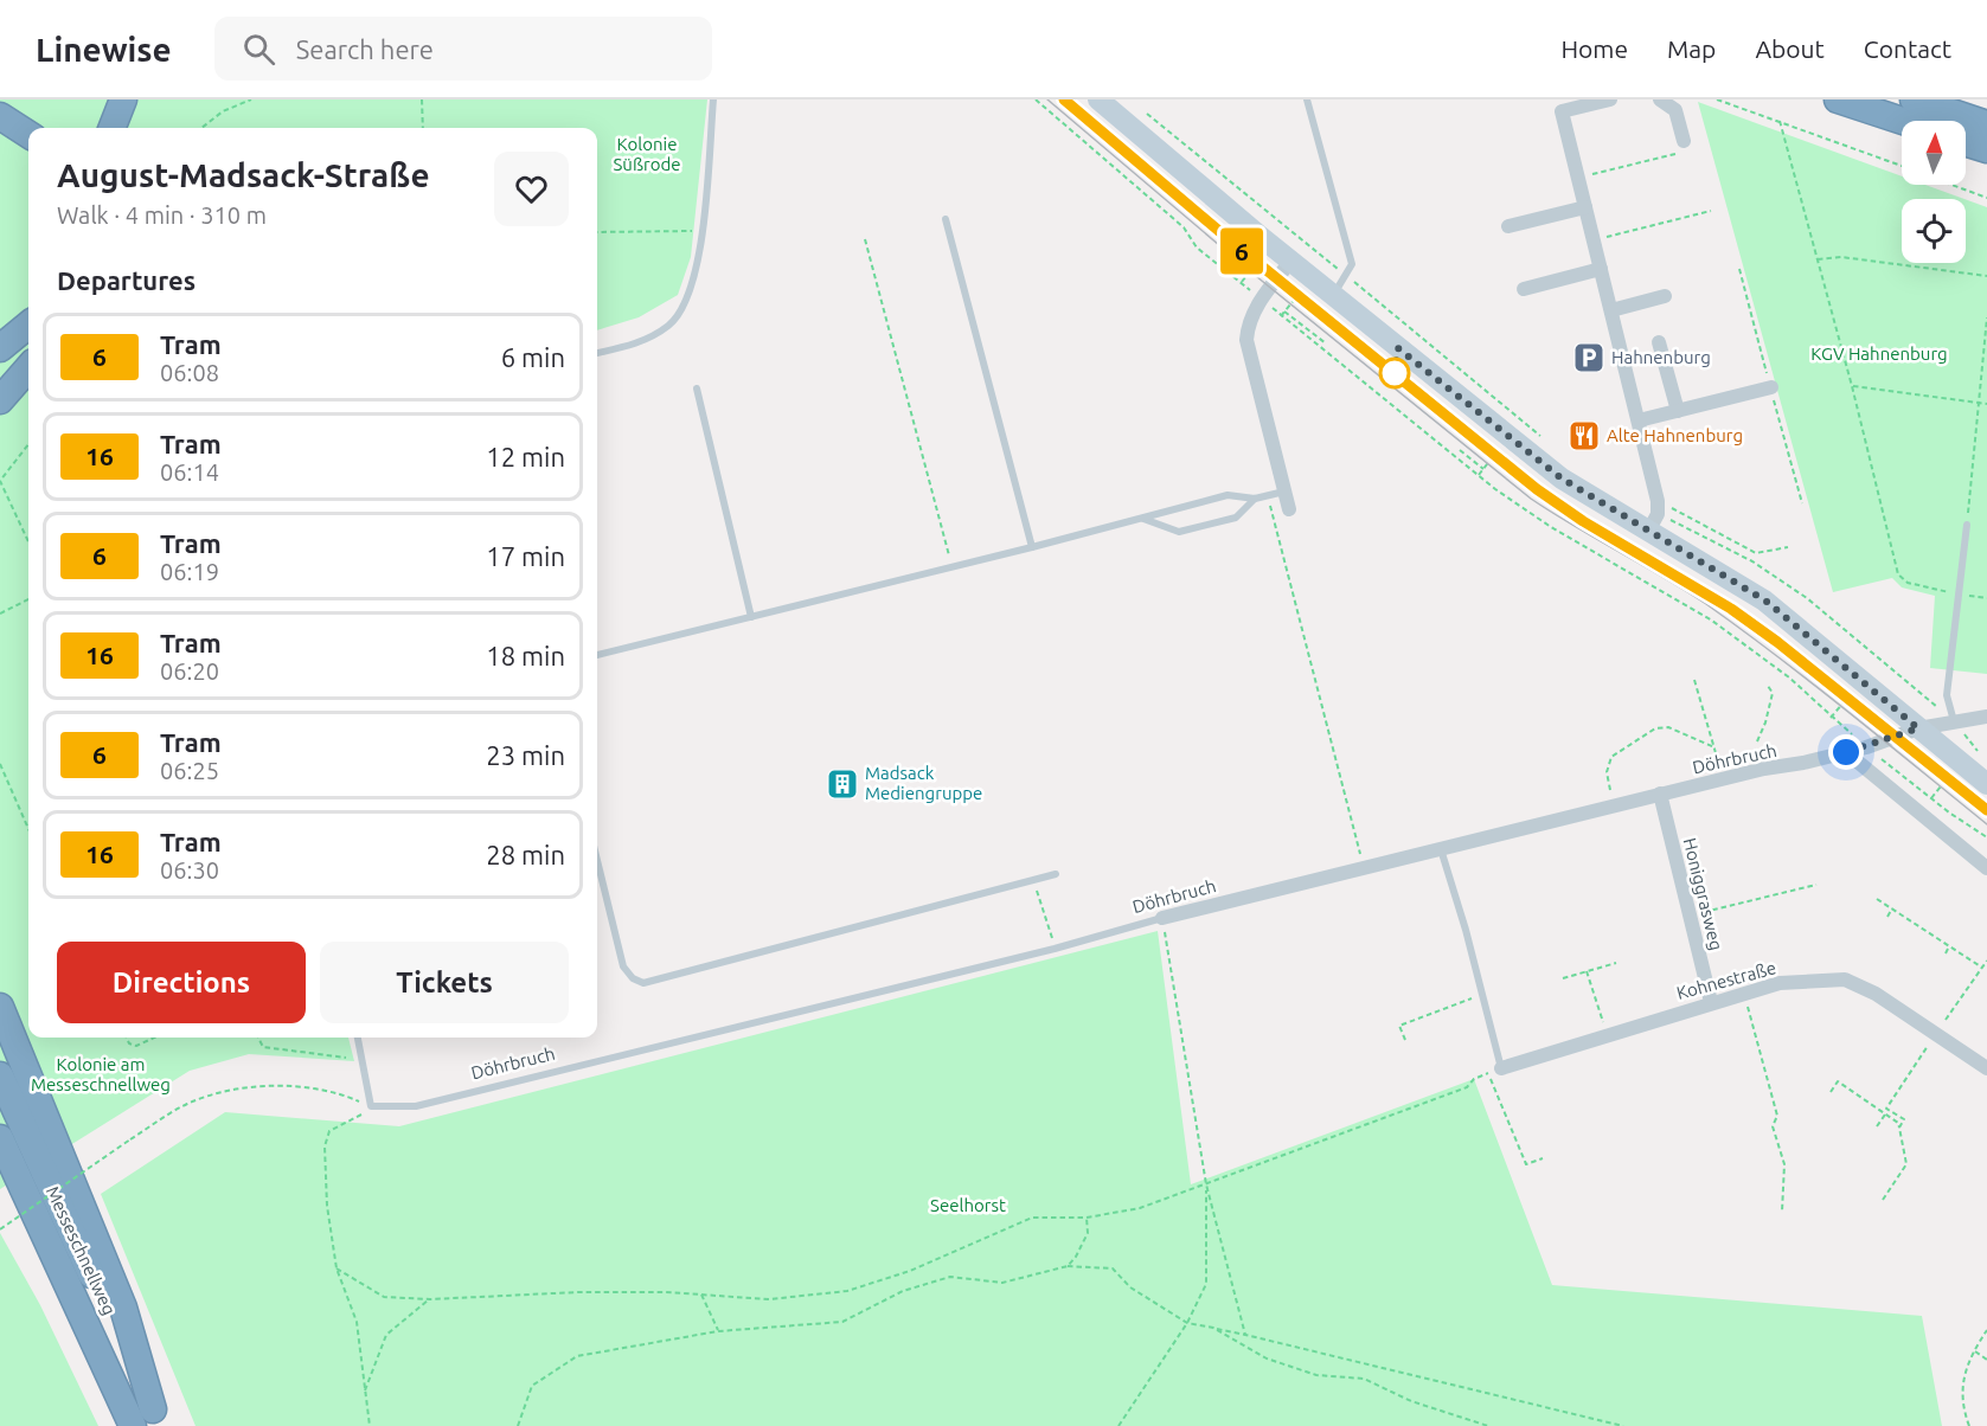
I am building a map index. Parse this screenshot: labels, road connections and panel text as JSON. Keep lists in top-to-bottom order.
{
  "streets": {
    "highway": ["Messeschnellweg"],
    "street": ["Döhrbruch", "Honiggrasweg", "Kohnestraße"]
  },
  "crossings": [
    ["Döhrbruch", "Honiggrasweg"],
    ["Honiggrasweg", "Kohnestraße"]
  ],
  "parks": [
    "Kolonie Süßrode",
    "KGV Hahnenburg",
    "Kolonie am Messeschnellweg",
    "Seelhorst"
  ],
  "places": {
    "parking": ["Hahnenburg"],
    "restaurant": ["Alte Hahnenburg"],
    "building": ["Madsack Mediengruppe"]
  },
  "lines": ["tram line 6"],
  "north": "top",
  "page": {
    "header": "Linewise",
    "search": "Search here",
    "nav": [
      "Home",
      "Map",
      "About",
      "Contact"
    ],
    "on_map": "6",
    "heading": [
      ["August-Madsack-Straße", "Walk · 4 min · 310 m"],
      "Departures"
    ],
    "list": [
      {
        "mark": "6",
        "name": "Tram",
        "note": "06:08",
        "value": "6 min"
      },
      {
        "mark": "16",
        "name": "Tram",
        "note": "06:14",
        "value": "12 min"
      },
      {
        "mark": "6",
        "name": "Tram",
        "note": "06:19",
        "value": "17 min"
      },
      {
        "mark": "16",
        "name": "Tram",
        "note": "06:20",
        "value": "18 min"
      },
      {
        "mark": "6",
        "name": "Tram",
        "note": "06:25",
        "value": "23 min"
      },
      {
        "mark": "16",
        "name": "Tram",
        "note": "06:30",
        "value": "28 min"
      }
    ],
    "buttons": ["Directions", "Tickets"]
  }
}
